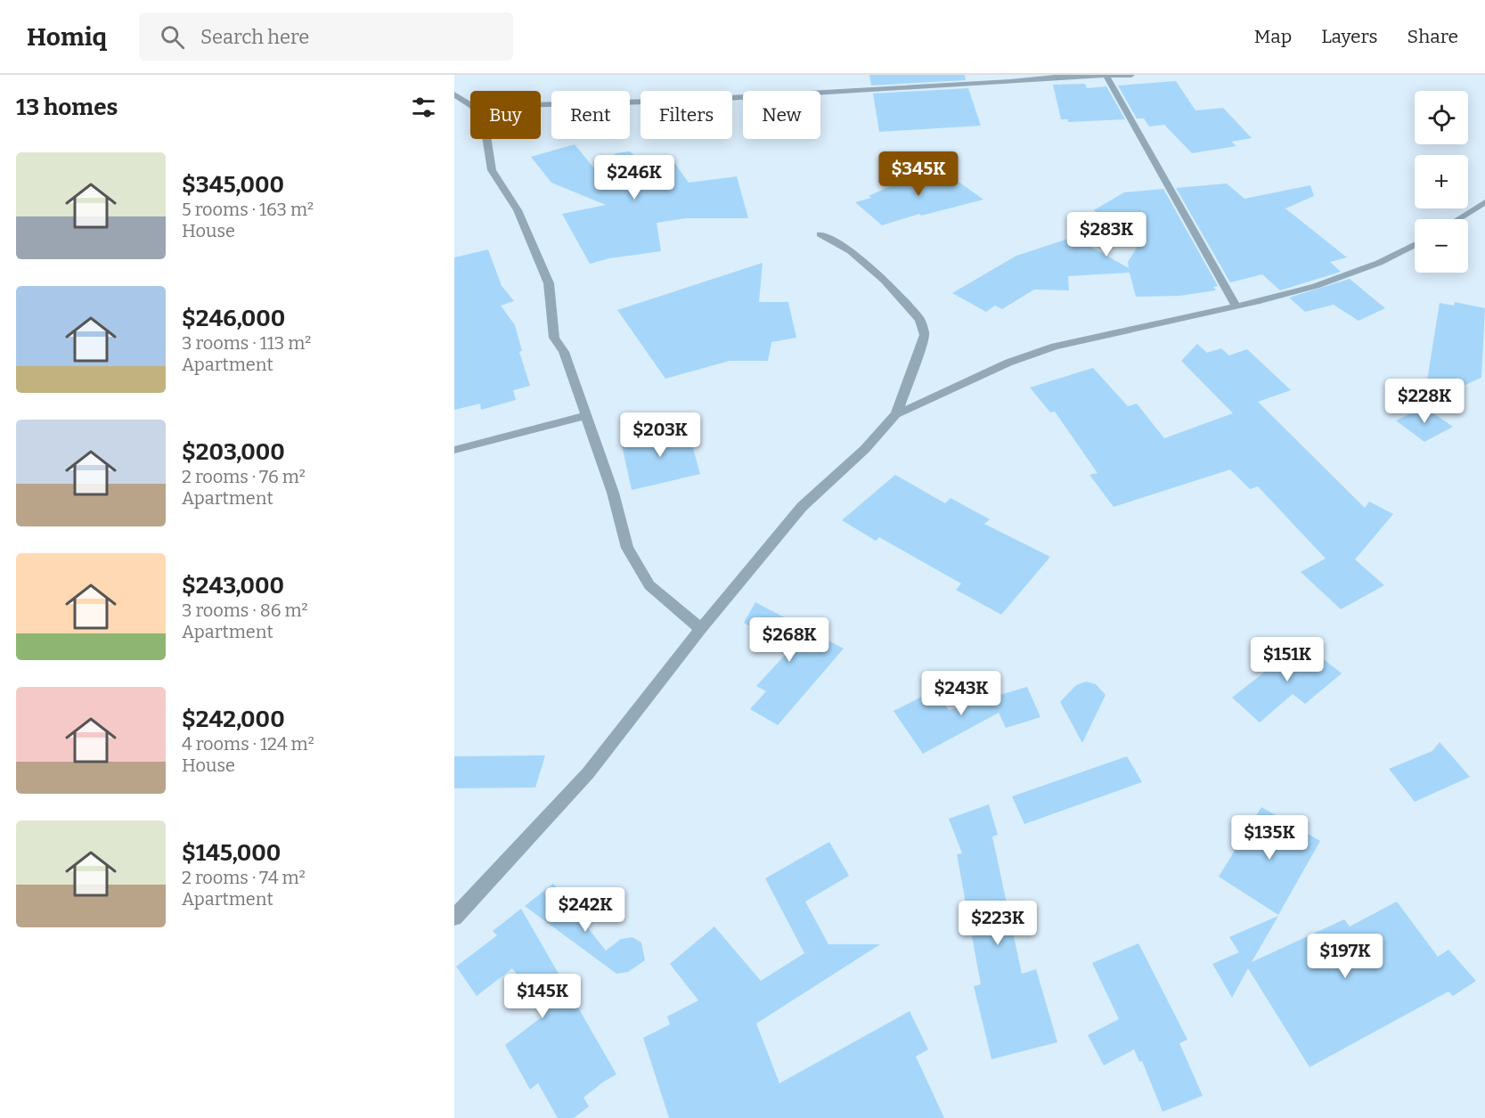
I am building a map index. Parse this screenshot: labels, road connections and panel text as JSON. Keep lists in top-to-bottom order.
{
  "page": {
    "header": "Homiq",
    "search": "Search here",
    "nav": ["Map", "Layers", "Share"],
    "heading": "13 homes",
    "map_buttons": ["+", "−"],
    "chip": [
      "Buy",
      "Rent",
      "Filters",
      "New"
    ],
    "list": [
      {
        "name": "$345,000",
        "note": "5 rooms · 163 m² · House"
      },
      {
        "name": "$246,000",
        "note": "3 rooms · 113 m² · Apartment"
      },
      {
        "name": "$203,000",
        "note": "2 rooms · 76 m² · Apartment"
      },
      {
        "name": "$243,000",
        "note": "3 rooms · 86 m² · Apartment"
      },
      {
        "name": "$242,000",
        "note": "4 rooms · 124 m² · House"
      },
      {
        "name": "$145,000",
        "note": "2 rooms · 74 m² · Apartment"
      }
    ],
    "price": [
      "$345K",
      "$246K",
      "$283K",
      "$228K",
      "$203K",
      "$268K",
      "$151K",
      "$243K",
      "$135K",
      "$242K",
      "$223K",
      "$197K",
      "$145K"
    ]
  }
}
